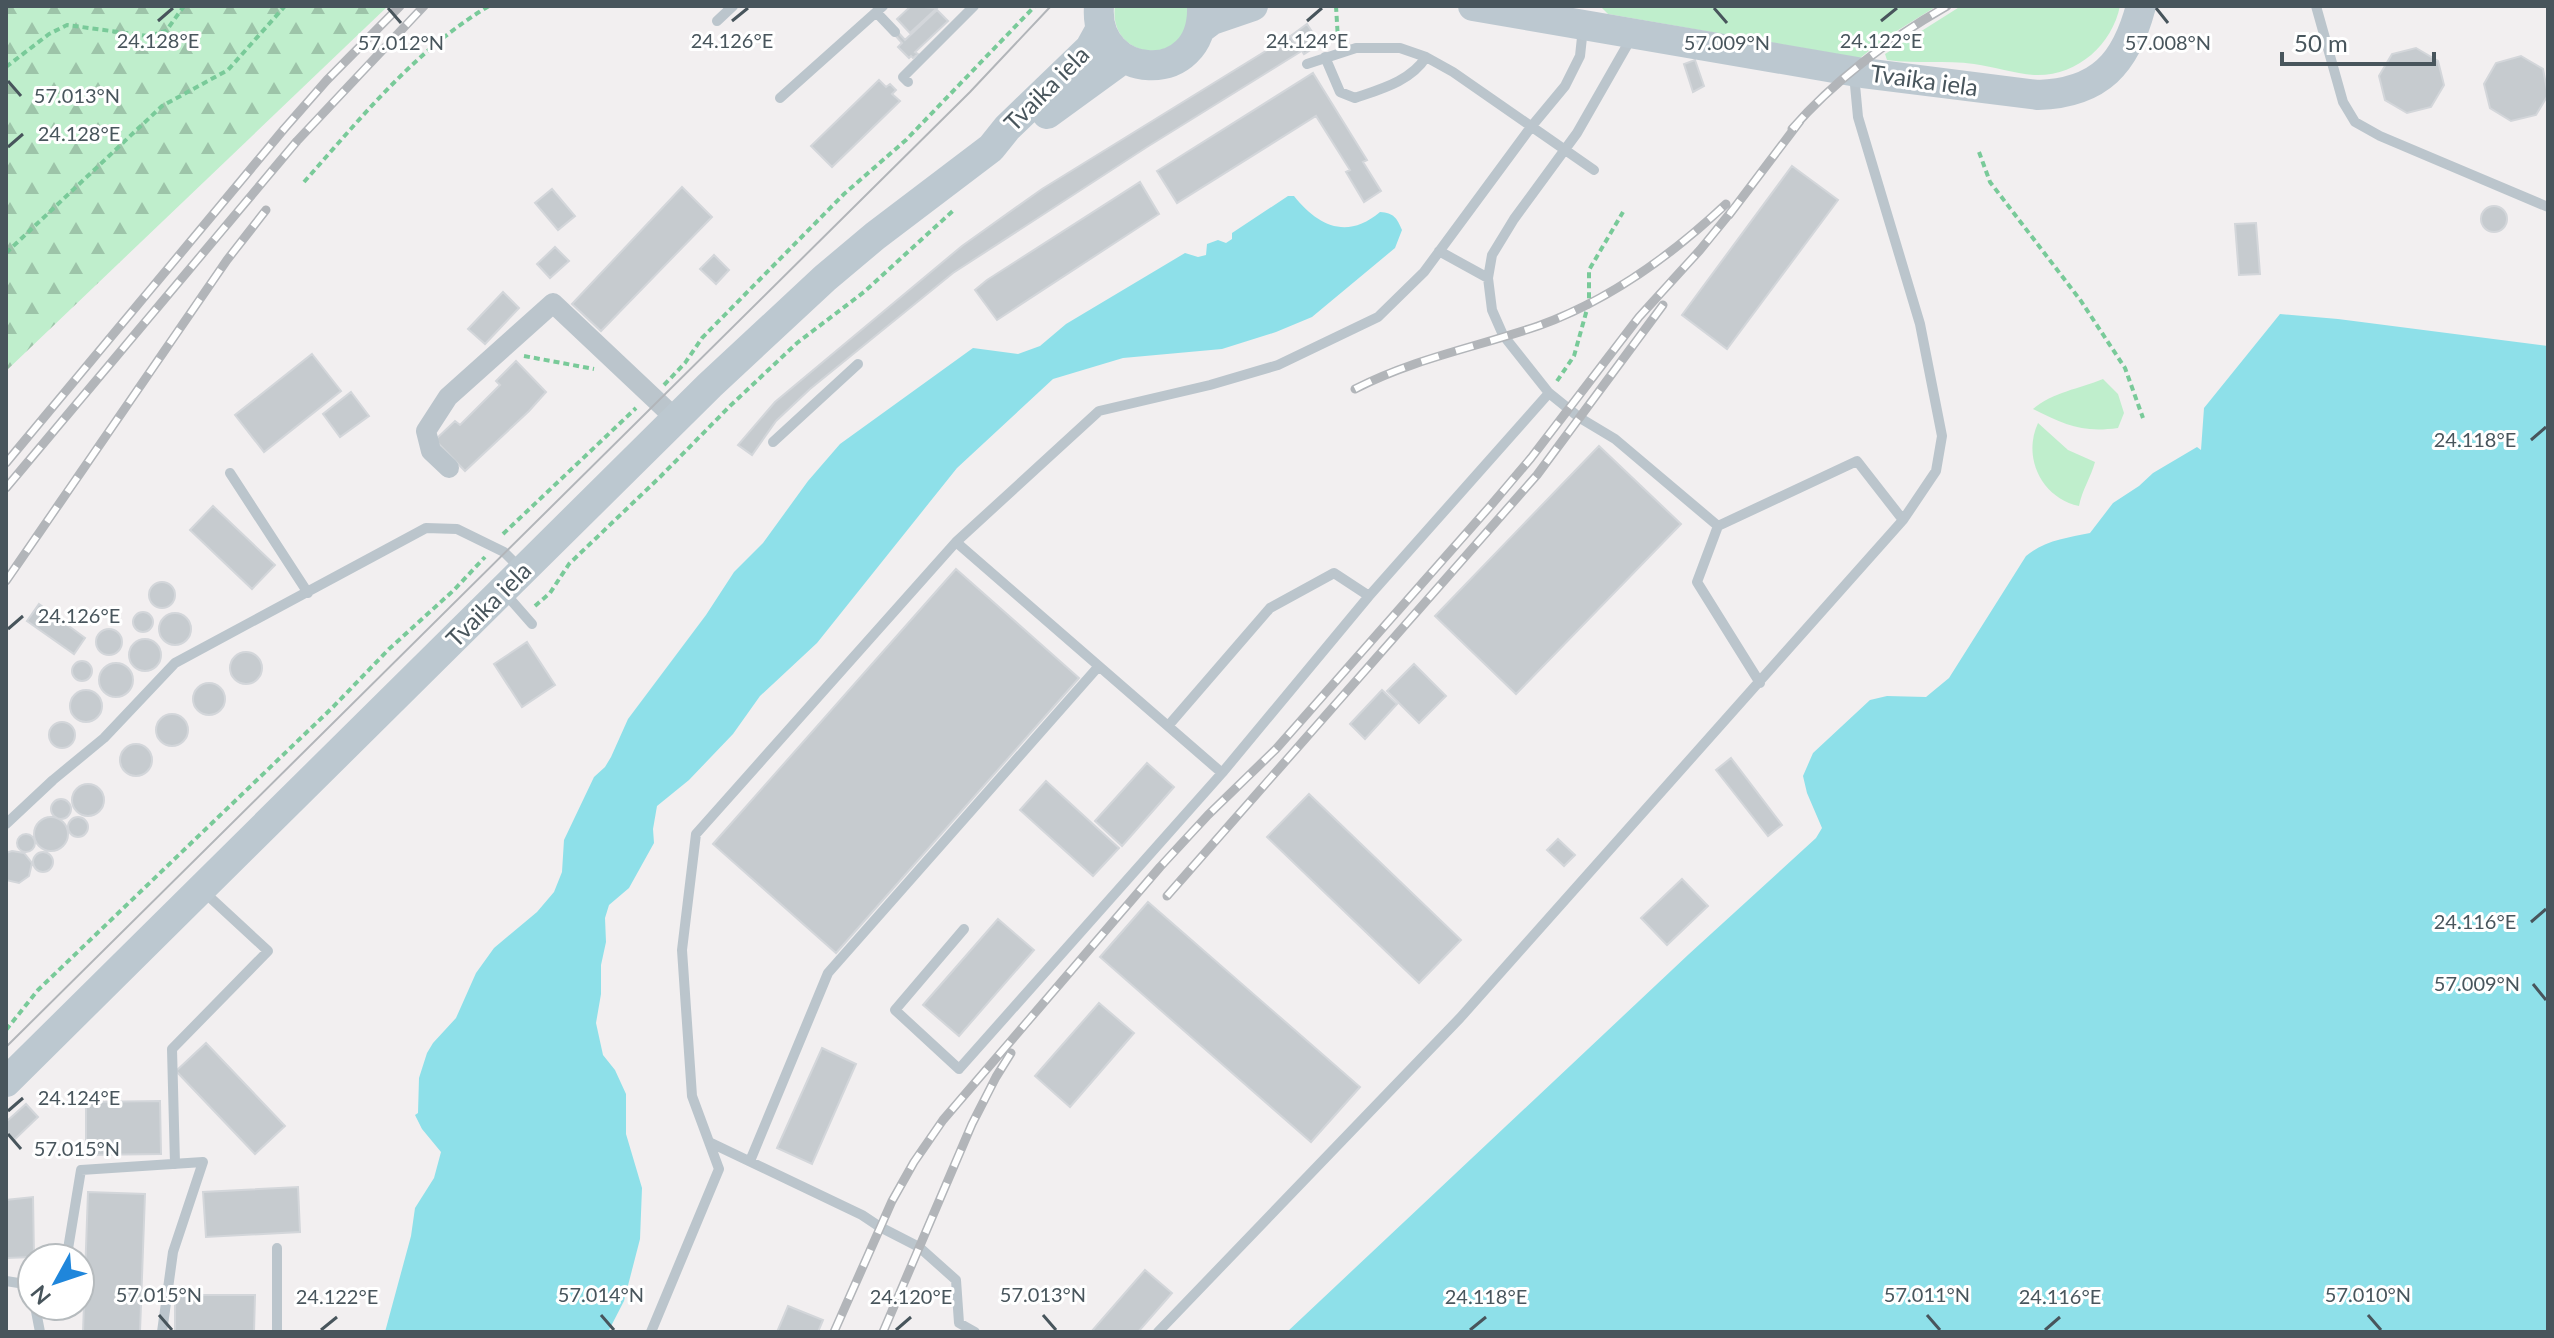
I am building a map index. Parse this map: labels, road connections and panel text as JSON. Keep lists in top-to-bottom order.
{
  "streets": {
    "street": ["Tvaika iela"]
  },
  "scale_bar": "50 m",
  "north": "bottom left",
  "coordinates": [
    "24.122°E",
    "24.128°E",
    "24.126°E",
    "24.124°E",
    "57.008°N",
    "57.012°N",
    "57.009°N",
    "57.013°N",
    "24.118°E",
    "24.116°E",
    "57.015°N",
    "57.014°N",
    "57.011°N",
    "57.010°N",
    "24.120°E"
  ]
}
